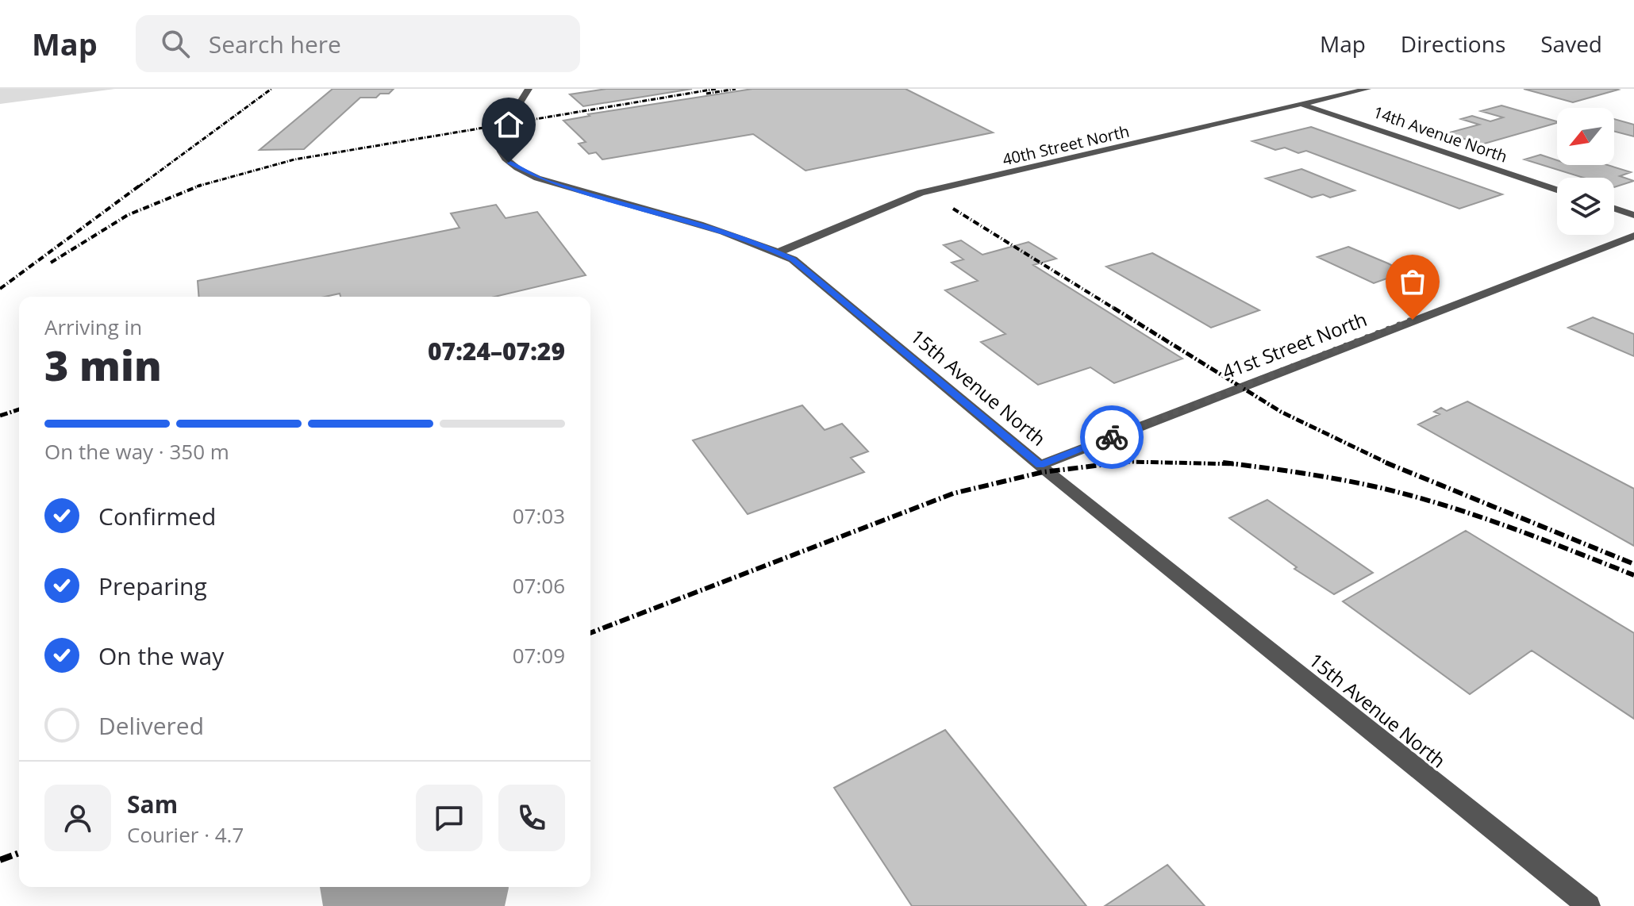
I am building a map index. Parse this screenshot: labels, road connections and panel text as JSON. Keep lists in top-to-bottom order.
{
  "streets": {
    "street": [
      "14th Avenue North",
      "40th Street North",
      "41st Street North",
      "15th Avenue North"
    ]
  },
  "crossings": [
    ["14th Avenue North", "40th Street North"],
    ["40th Street North", "15th Avenue North"],
    ["41st Street North", "15th Avenue North"]
  ],
  "north": "bottom left",
  "page": {
    "header": "Map",
    "search": "Search here",
    "nav": ["Map", "Directions", "Saved"],
    "heading": ["3 min", "Arriving in", "07:24–07:29"],
    "panel": ["Sam", "Courier · 4.7"],
    "bar": "On the way · 350 m",
    "list": [
      ["Confirmed", "07:03"],
      ["Preparing", "07:06"],
      ["On the way", "07:09"],
      "Delivered"
    ]
  }
}
